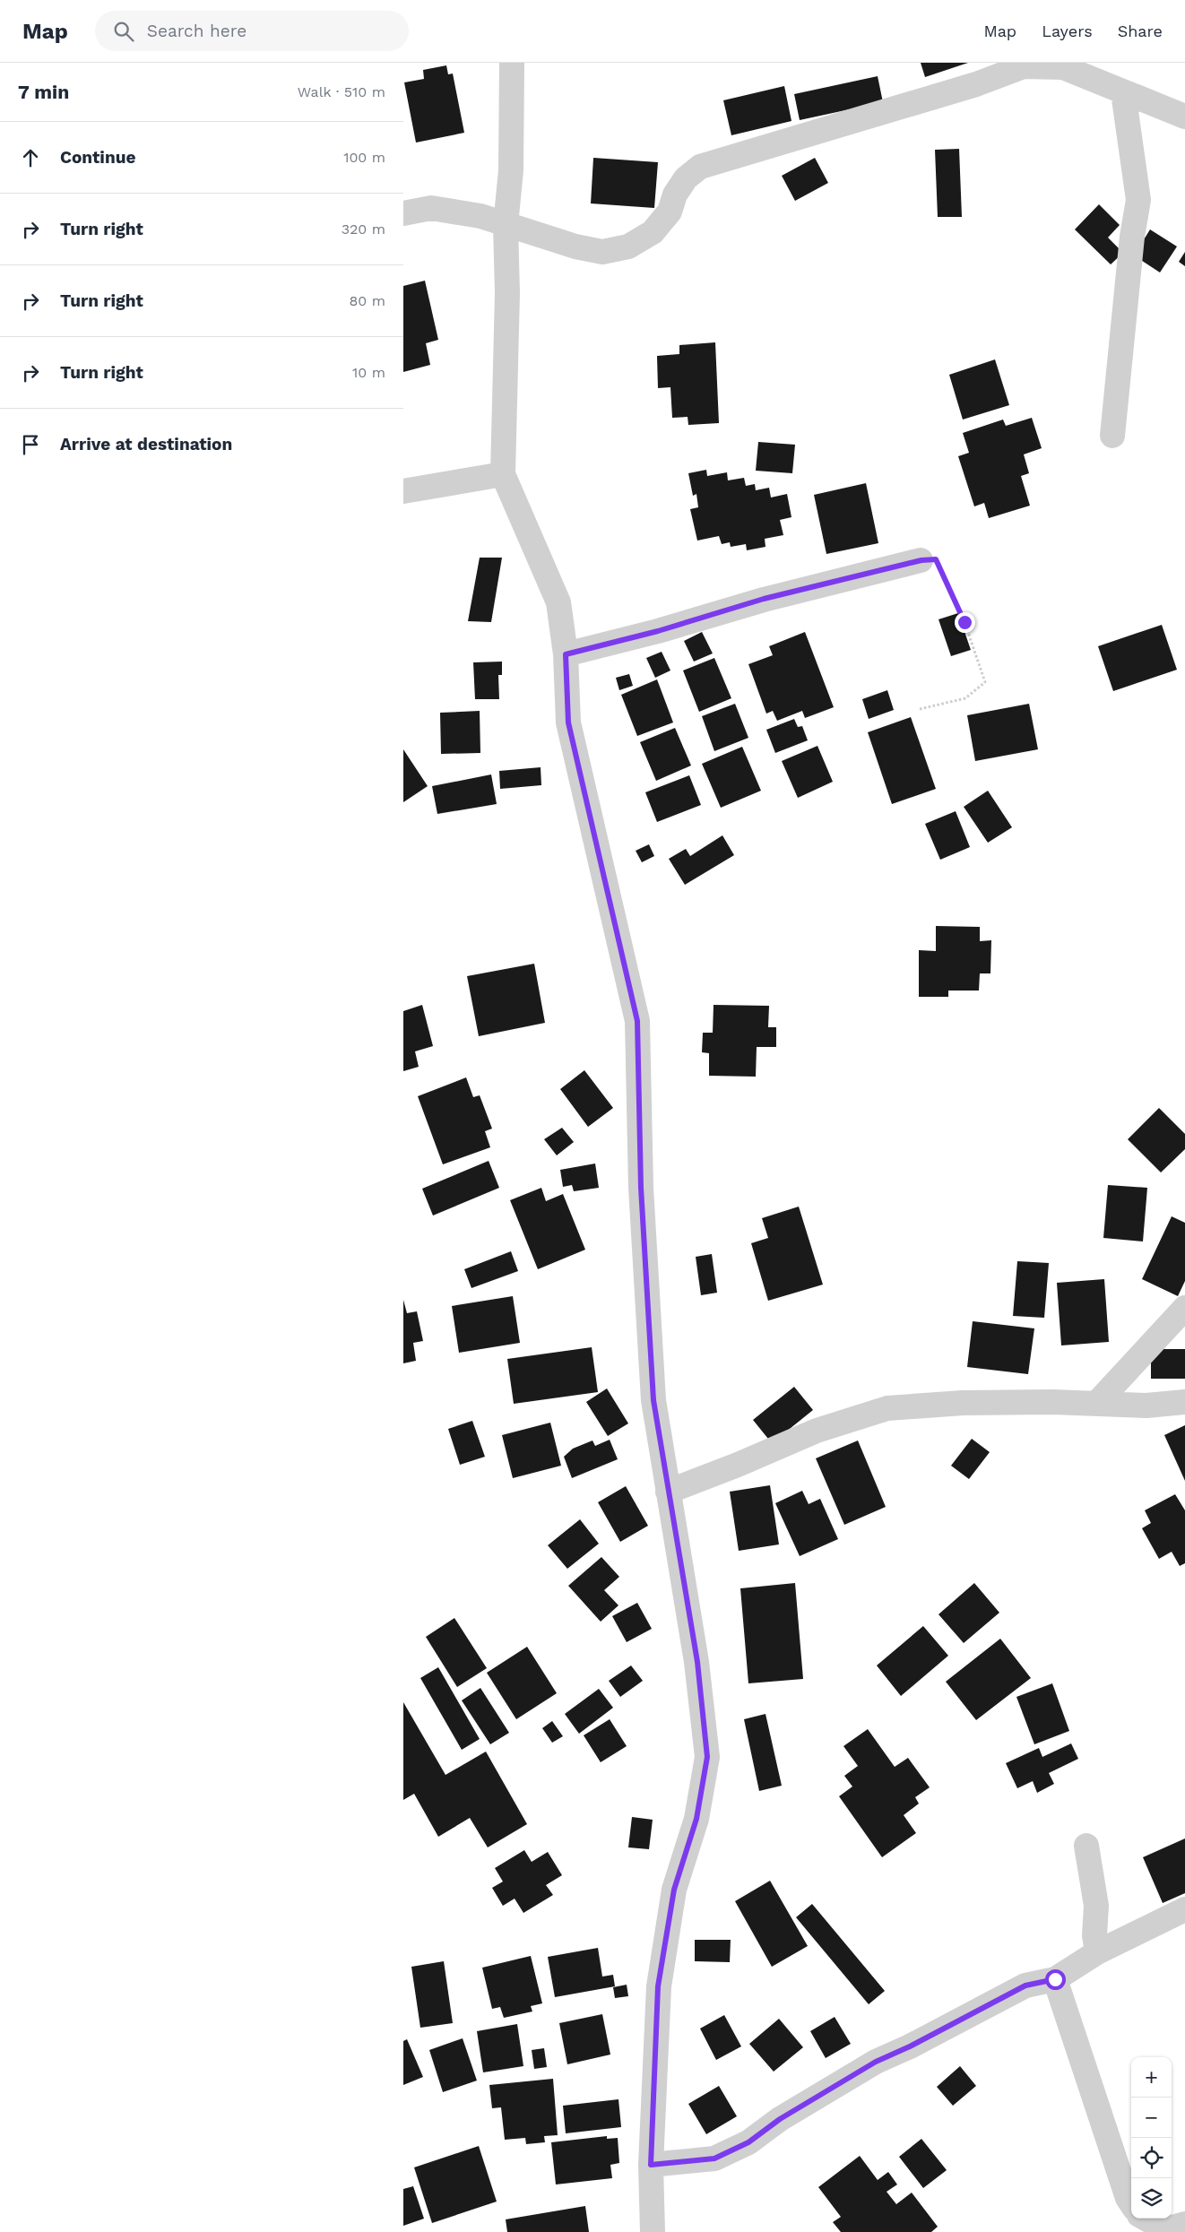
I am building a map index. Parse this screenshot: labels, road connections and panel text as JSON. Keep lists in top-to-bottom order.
{
  "page": {
    "header": "Map",
    "search": "Search here",
    "nav": ["Map", "Layers", "Share"],
    "heading": ["7 min", "Walk · 510 m"],
    "list": [
      ["Continue", "100 m"],
      ["Turn right", "320 m"],
      ["Turn right", "80 m"],
      ["Turn right", "10 m"],
      "Arrive at destination"
    ],
    "map_buttons": ["+", "−"]
  }
}
